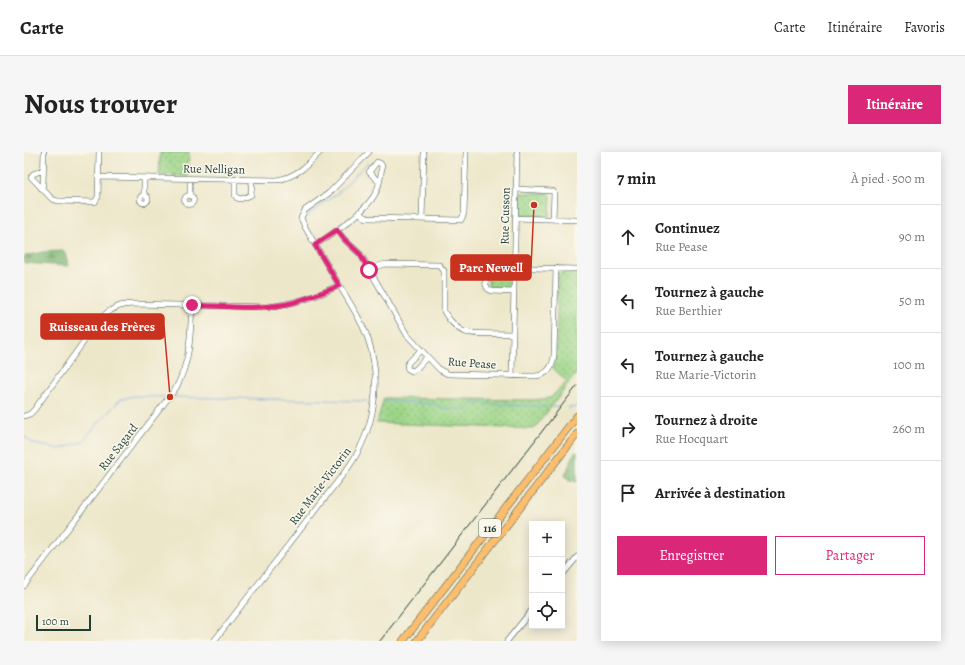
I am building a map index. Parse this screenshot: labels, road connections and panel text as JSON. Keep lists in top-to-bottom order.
{
  "streets": {
    "highway": ["116"],
    "street": [
      "Rue Nelligan",
      "Rue Cusson",
      "Rue Pease",
      "Rue Sagard",
      "Rue Marie-Victorin"
    ]
  },
  "crossings": [
    ["Rue Cusson", "Rue Pease"]
  ],
  "places": ["Parc Newell", "Ruisseau des Frères"],
  "scale_bar": "100 m",
  "page": {
    "header": "Carte",
    "nav": ["Carte", "Itinéraire", "Favoris"],
    "title": "Nous trouver",
    "buttons": [
      "Itinéraire",
      ["Enregistrer", "Partager"]
    ],
    "heading": ["7 min", "À pied · 500 m"],
    "list": [
      ["Continuez", "Rue Pease", "90 m"],
      ["Tournez à gauche", "Rue Berthier", "50 m"],
      ["Tournez à gauche", "Rue Marie-Victorin", "100 m"],
      ["Tournez à droite", "Rue Hocquart", "260 m"],
      "Arrivée à destination"
    ],
    "map_buttons": ["+", "−"],
    "scale": "100 m"
  }
}
